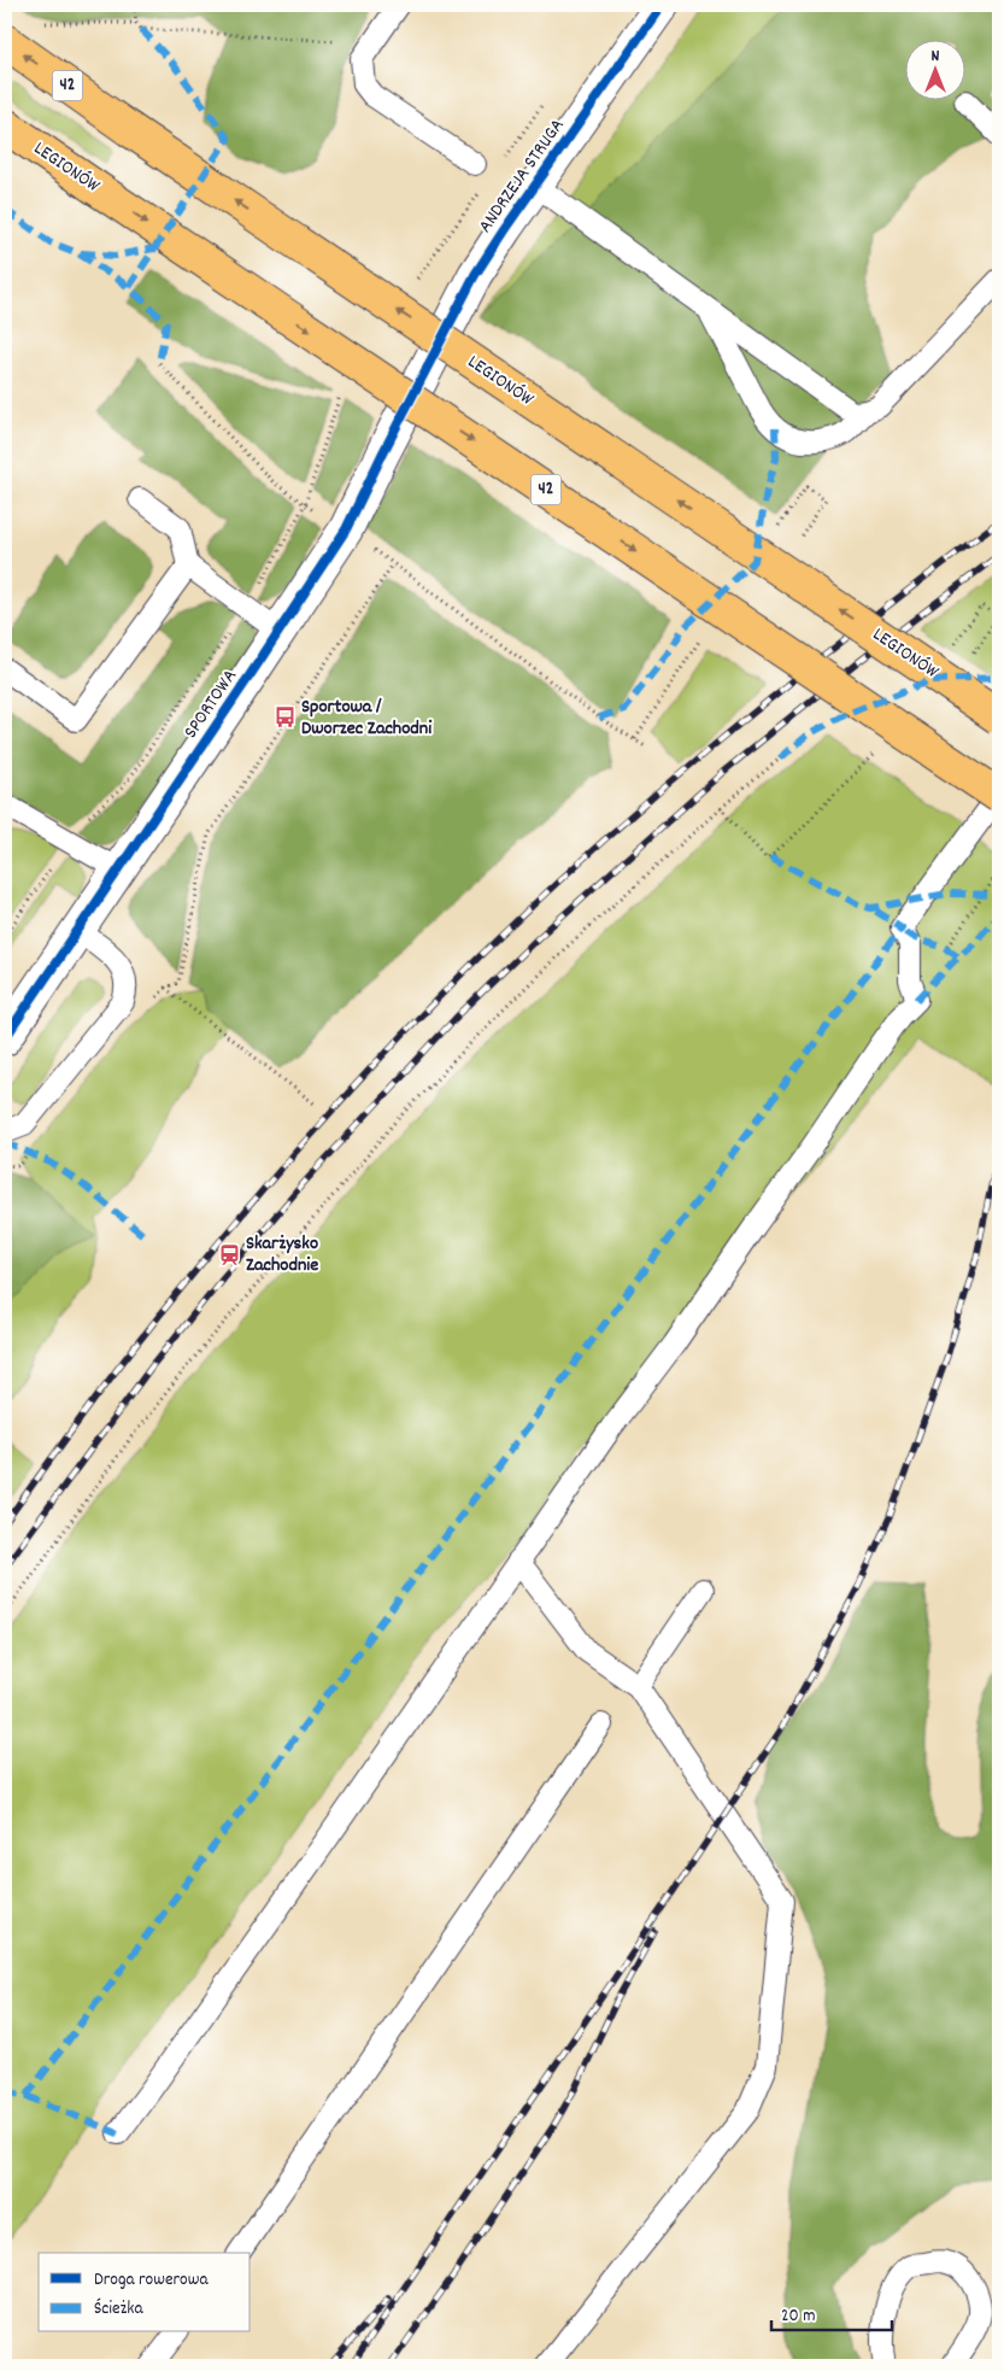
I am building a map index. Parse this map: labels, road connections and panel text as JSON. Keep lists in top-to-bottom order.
{
  "streets": {
    "main road": ["42", "LEGIONÓW"],
    "street": ["ANDRZEJA STRUGA", "SPORTOWA"]
  },
  "crossings": [
    ["ANDRZEJA STRUGA", "SPORTOWA"]
  ],
  "places": {
    "bus stop": ["Sportowa / Dworzec Zachodni"],
    "station": ["Skarżysko Zachodnie"]
  },
  "legend": ["Droga rowerowa", "Ścieżka"],
  "scale_bar": "20 m",
  "north": "top"
}
